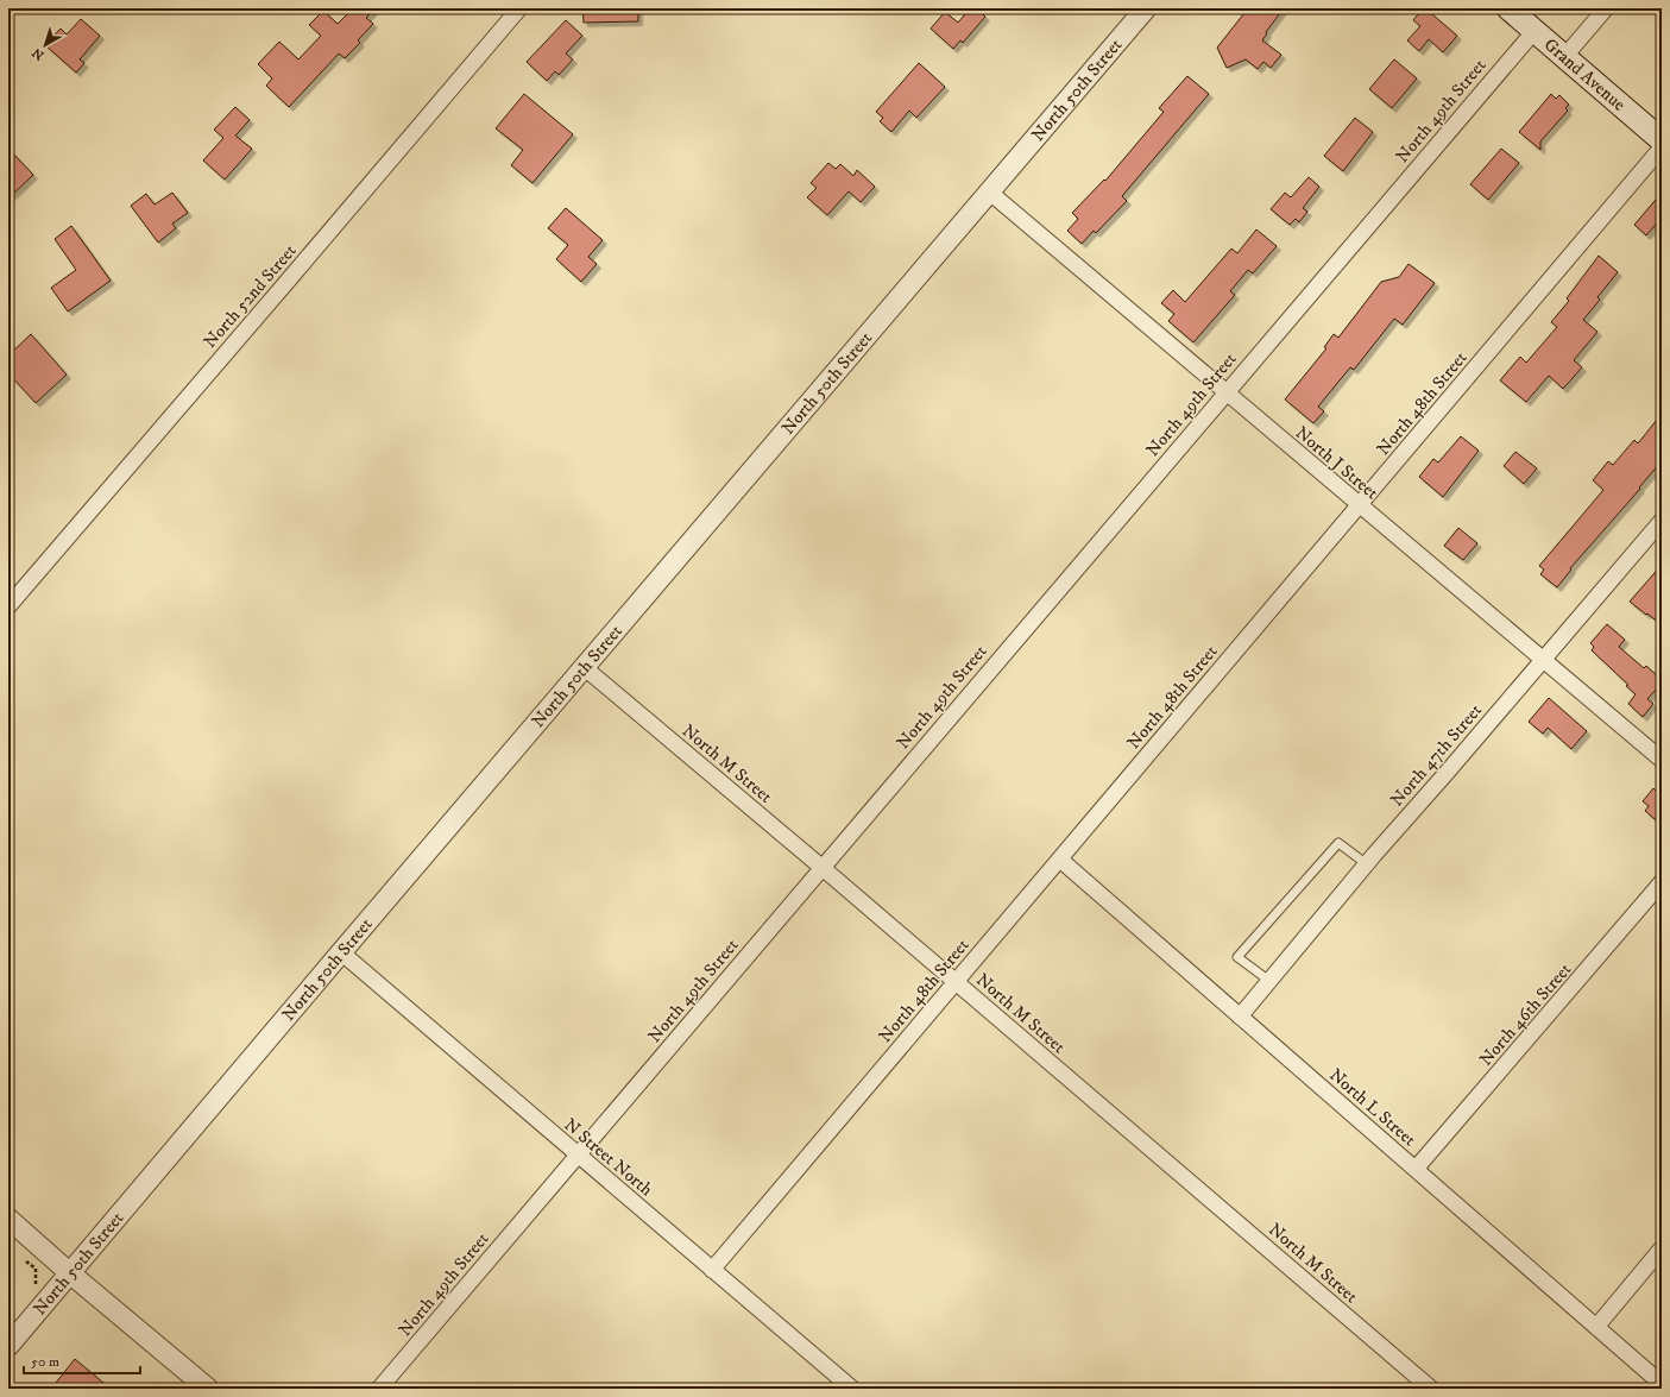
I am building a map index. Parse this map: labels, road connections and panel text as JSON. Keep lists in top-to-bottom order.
{
  "streets": {
    "main road": ["Grand Avenue"],
    "street": [
      "North 50th Street",
      "North 49th Street",
      "North 52nd Street",
      "North 48th Street",
      "North J Street",
      "North 47th Street",
      "North M Street",
      "North 46th Street",
      "North L Street",
      "N Street North"
    ]
  },
  "crossings": [
    ["Grand Avenue", "North 49th Street"],
    ["North 50th Street", "North J Street"],
    ["North 50th Street", "North M Street"],
    ["North 50th Street", "N Street North"],
    ["North 49th Street", "North J Street"],
    ["North 49th Street", "North M Street"],
    ["North 49th Street", "N Street North"],
    ["North 48th Street", "North J Street"],
    ["North 48th Street", "North M Street"],
    ["North 48th Street", "North L Street"],
    ["North 48th Street", "N Street North"],
    ["North J Street", "North 47th Street"],
    ["North 47th Street", "North L Street"],
    ["North 46th Street", "North L Street"]
  ],
  "scale_bar": "50 m",
  "north": "bottom left"
}
